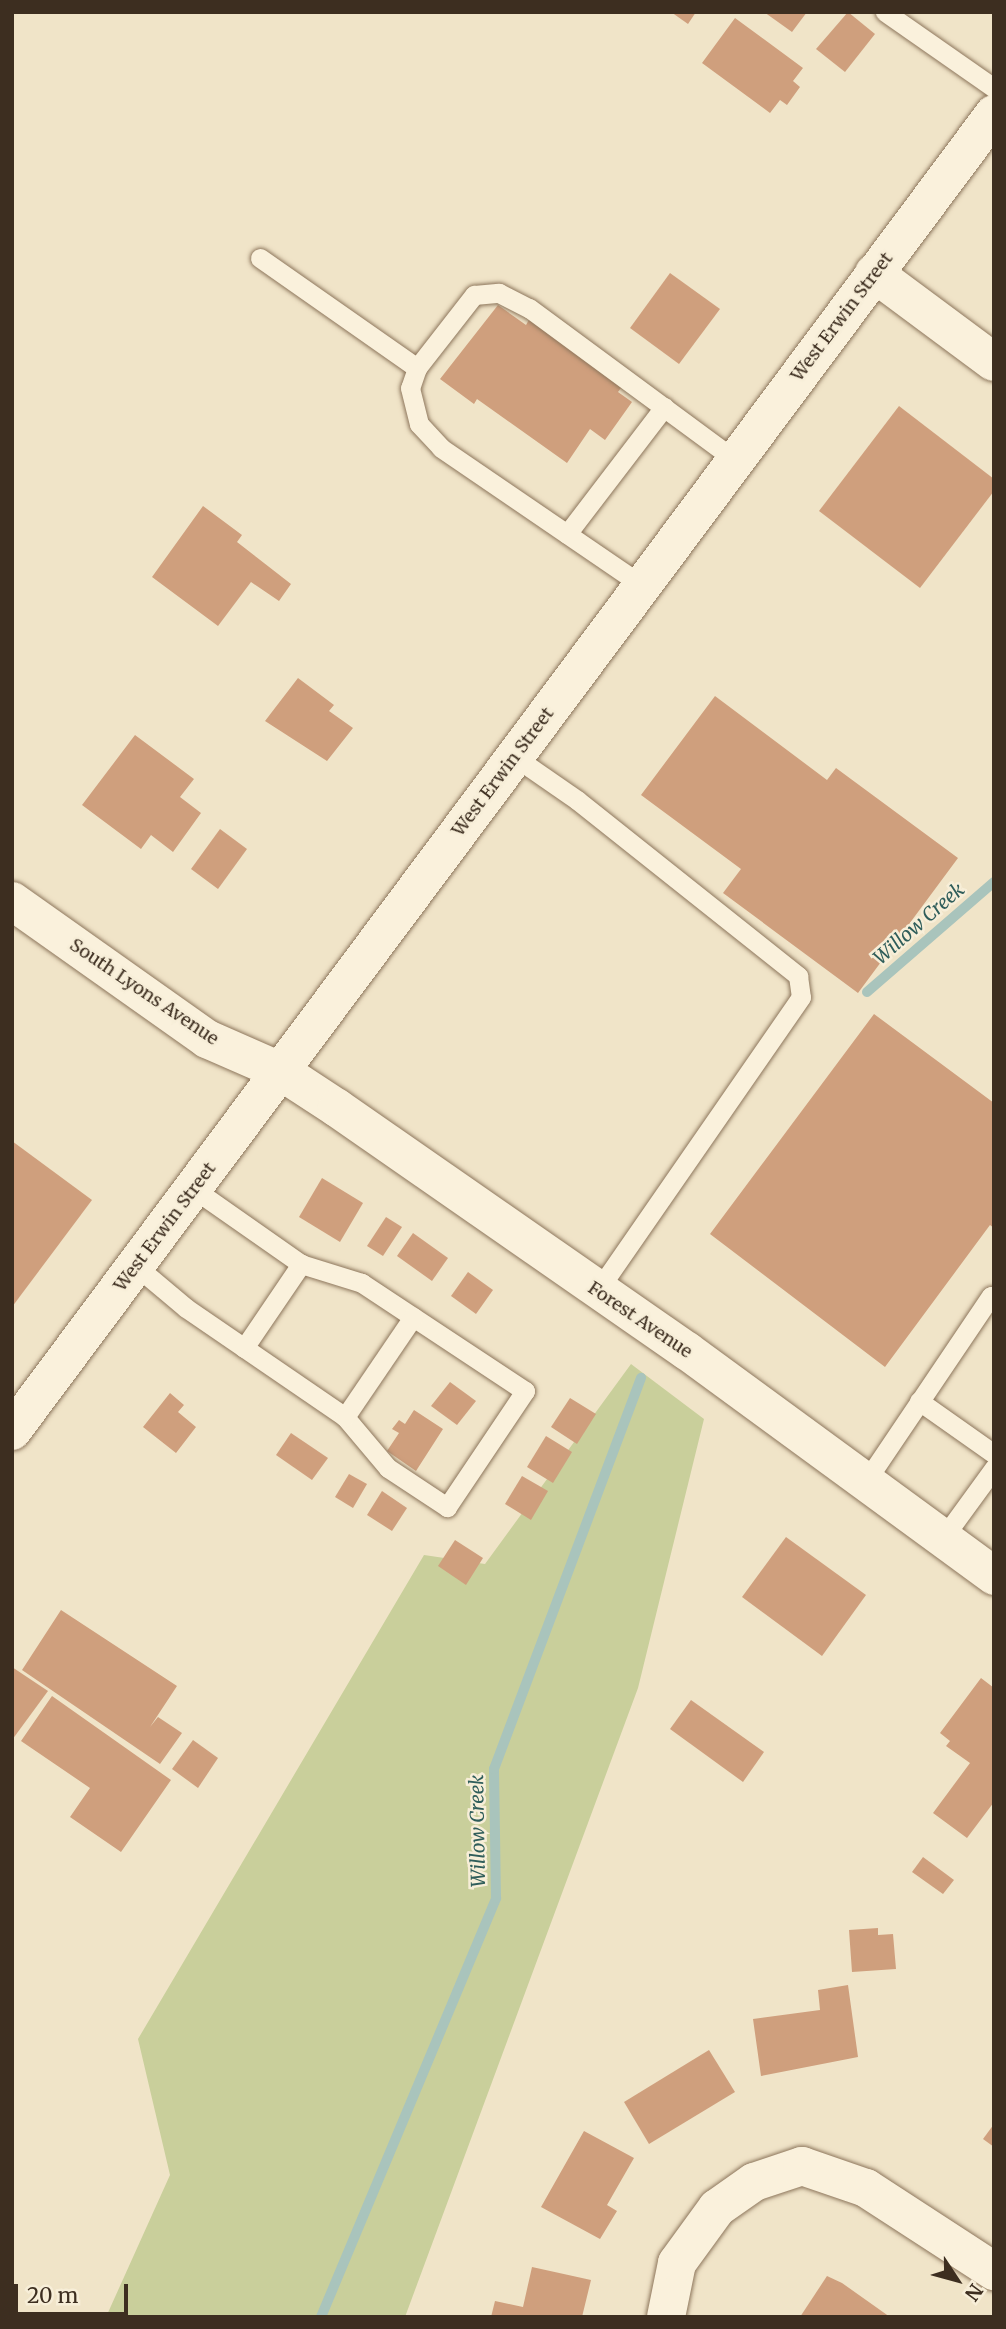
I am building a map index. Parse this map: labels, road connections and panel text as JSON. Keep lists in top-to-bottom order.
{
  "streets": {
    "street": ["West Erwin Street", "South Lyons Avenue", "Forest Avenue"]
  },
  "crossings": [
    ["West Erwin Street", "South Lyons Avenue"],
    ["West Erwin Street", "Forest Avenue"],
    ["South Lyons Avenue", "Forest Avenue"]
  ],
  "water": ["Willow Creek"],
  "scale_bar": "20 m",
  "north": "bottom right"
}
